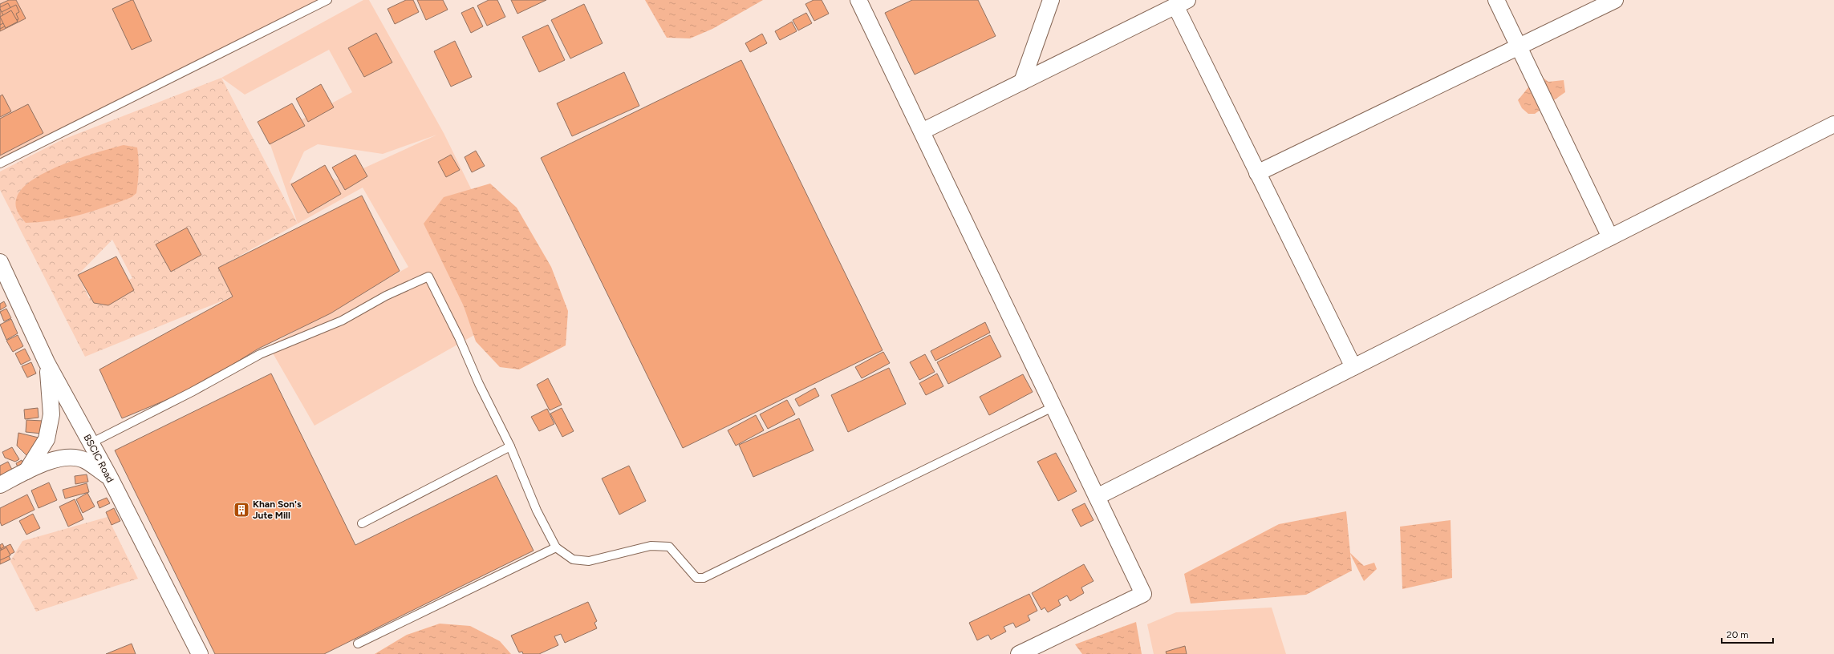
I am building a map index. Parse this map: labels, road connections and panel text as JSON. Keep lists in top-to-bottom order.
{
  "streets": {
    "street": ["BSCIC Road"]
  },
  "places": {
    "building": ["Khan Son's Jute Mill"]
  },
  "scale_bar": "20 m"
}
